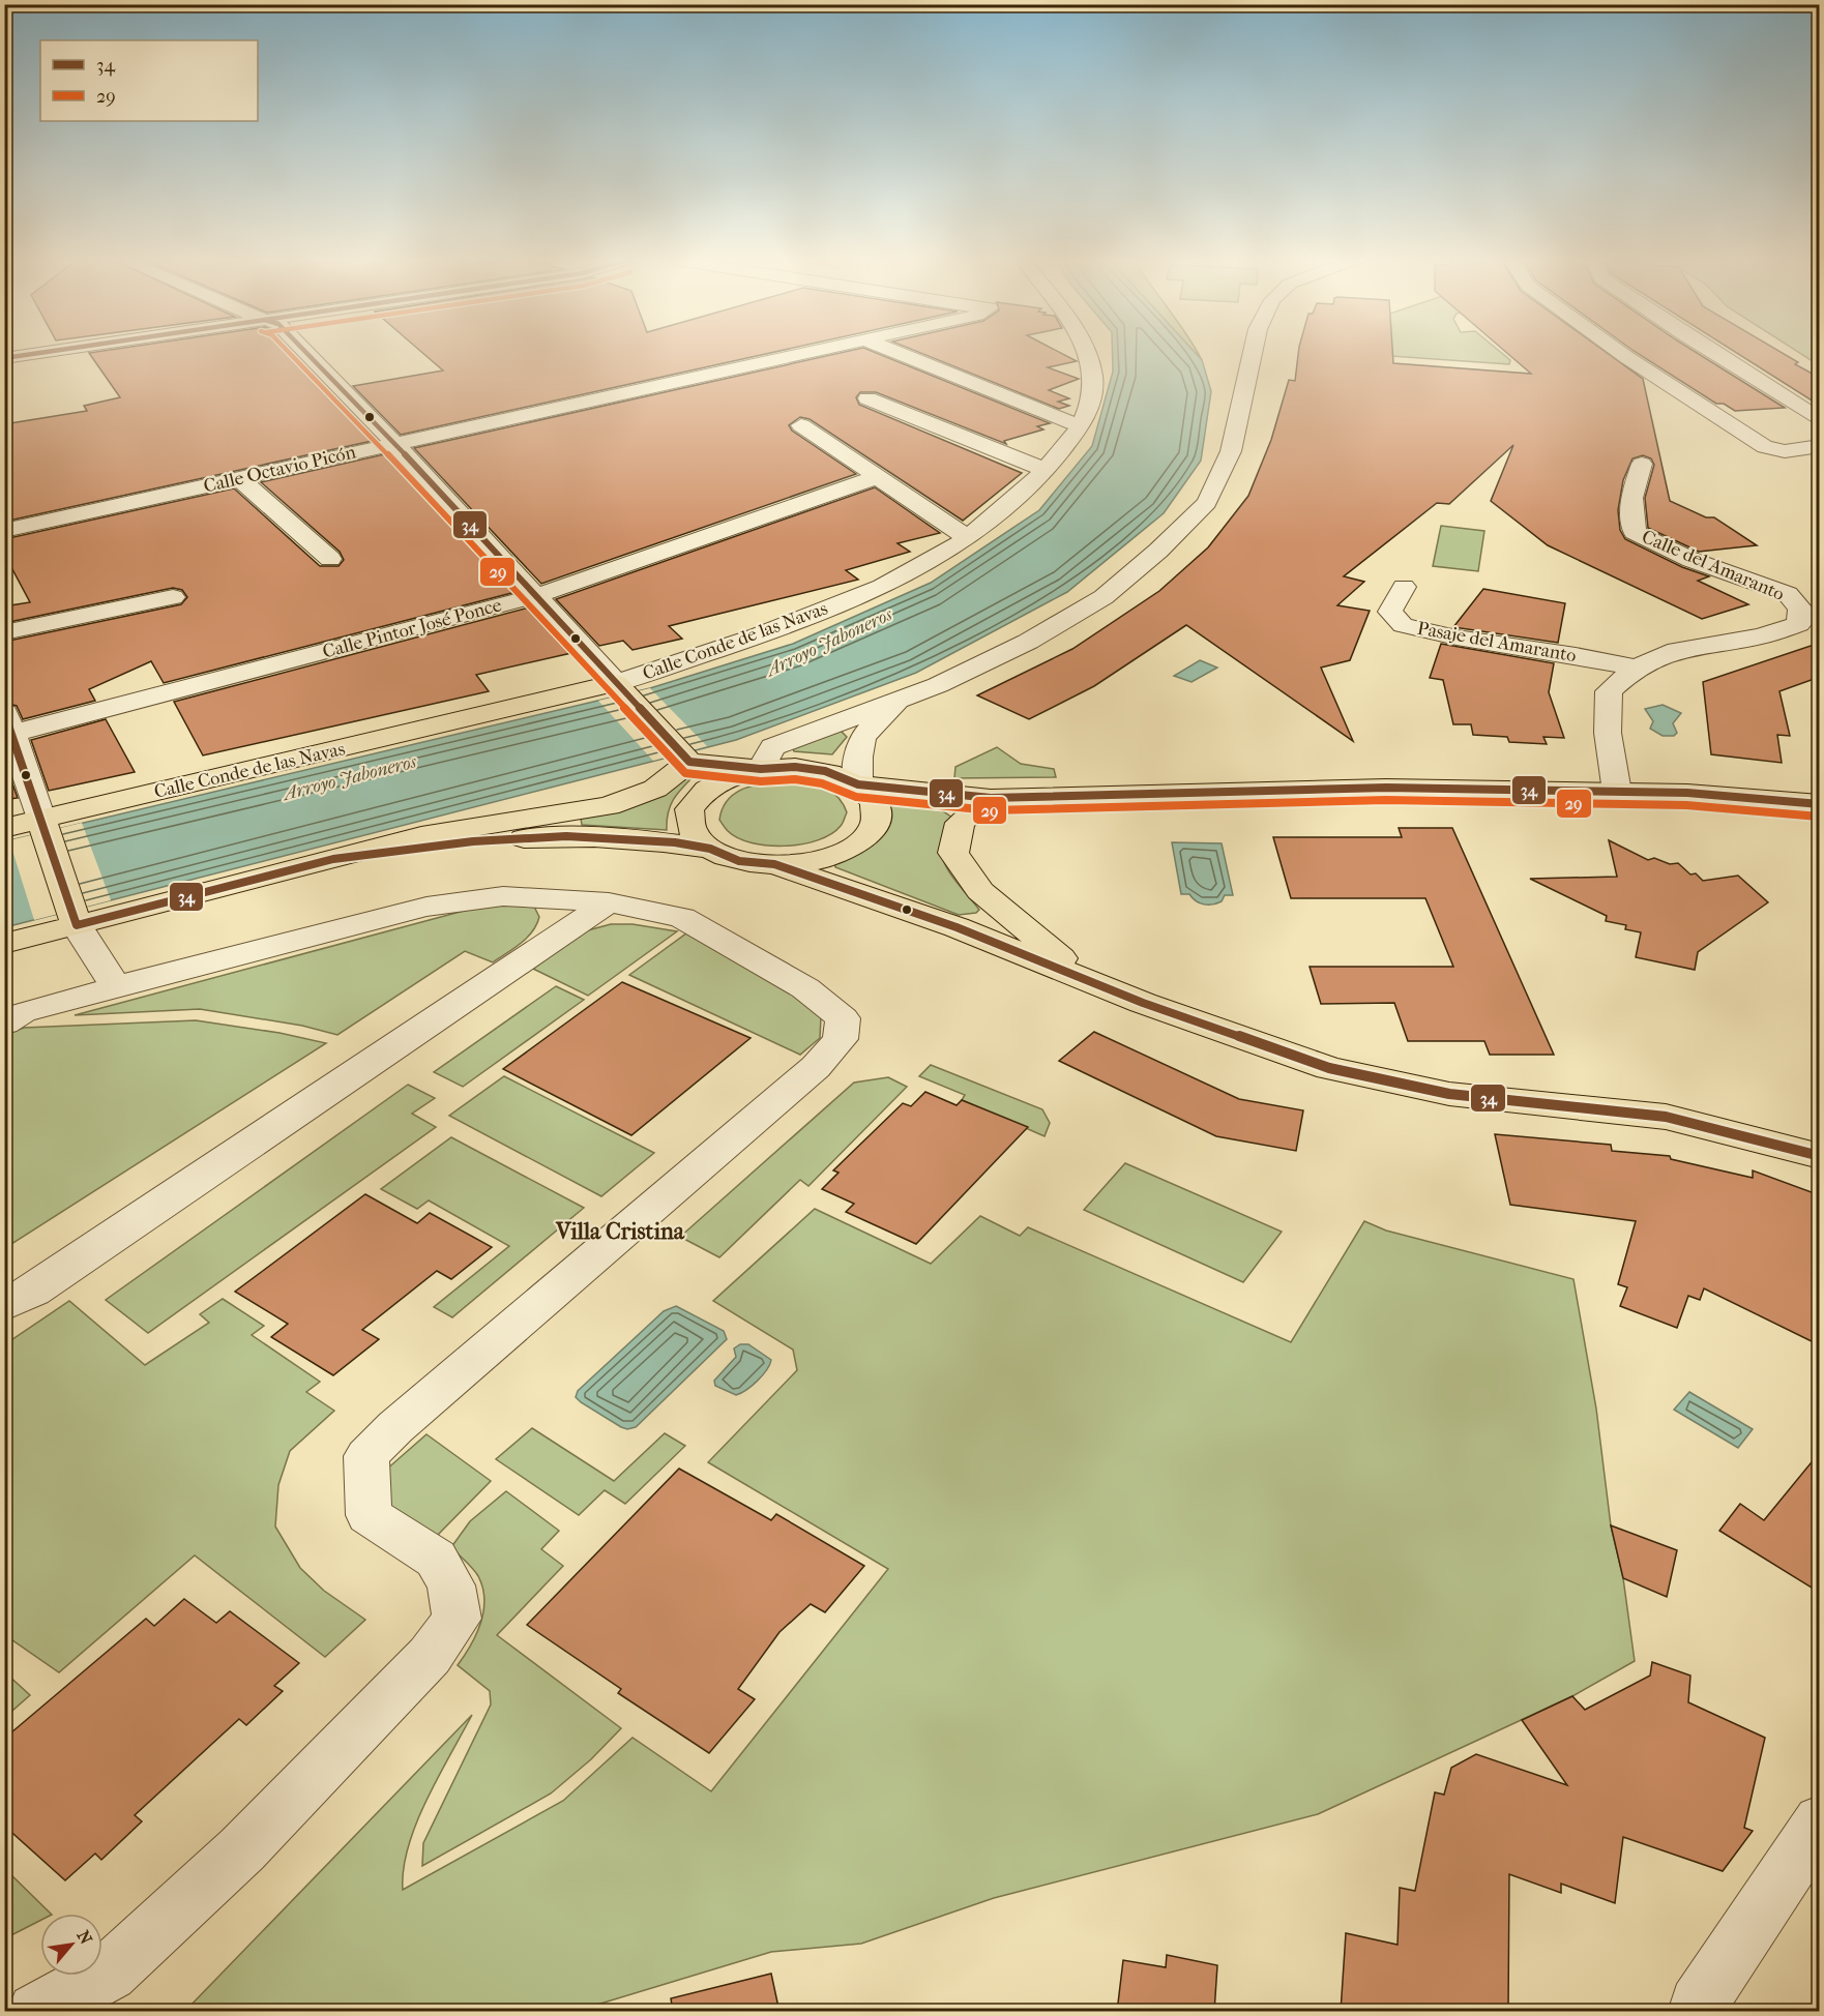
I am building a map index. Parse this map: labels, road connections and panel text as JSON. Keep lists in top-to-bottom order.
{
  "streets": {
    "main road": ["Calle Conde de las Navas"],
    "street": [
      "Calle Octavio Picón",
      "Calle del Amaranto",
      "Calle Pintor José Ponce",
      "Pasaje del Amaranto"
    ]
  },
  "crossings": [
    ["Calle del Amaranto", "Pasaje del Amaranto"]
  ],
  "districts": ["Villa Cristina"],
  "water": ["Arroyo Jaboneros"],
  "lines": ["transit line 34", "transit line 29"],
  "legend": ["34", "29"],
  "north": "top right"
}
